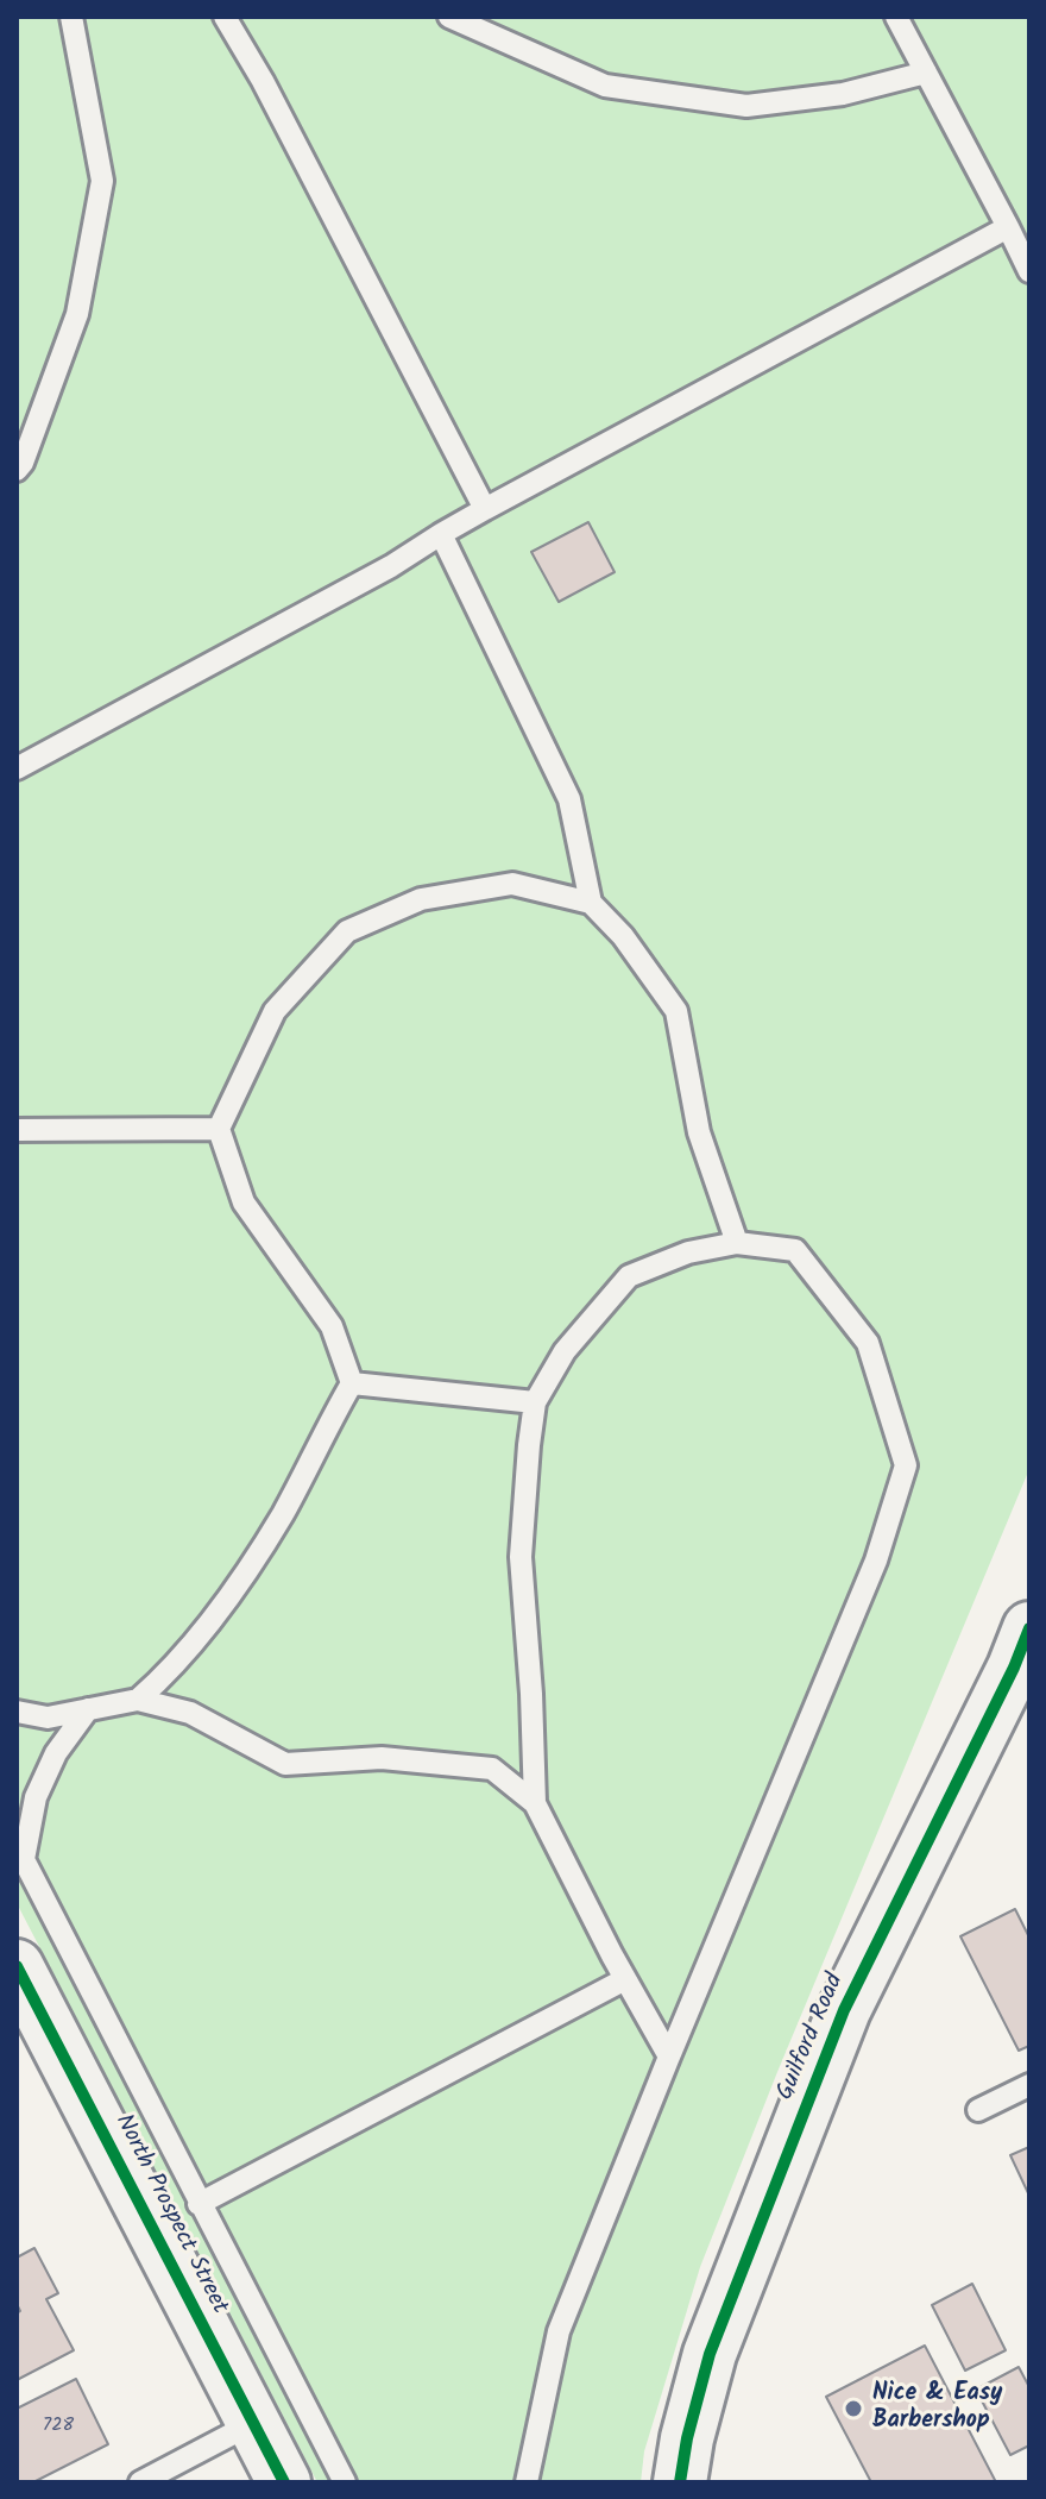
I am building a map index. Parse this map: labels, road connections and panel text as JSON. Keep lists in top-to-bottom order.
{
  "streets": {
    "street": ["Guilford Road", "North Prospect Street"]
  },
  "places": ["Nice & Easy Barbershop"],
  "house_numbers": ["728"]
}
